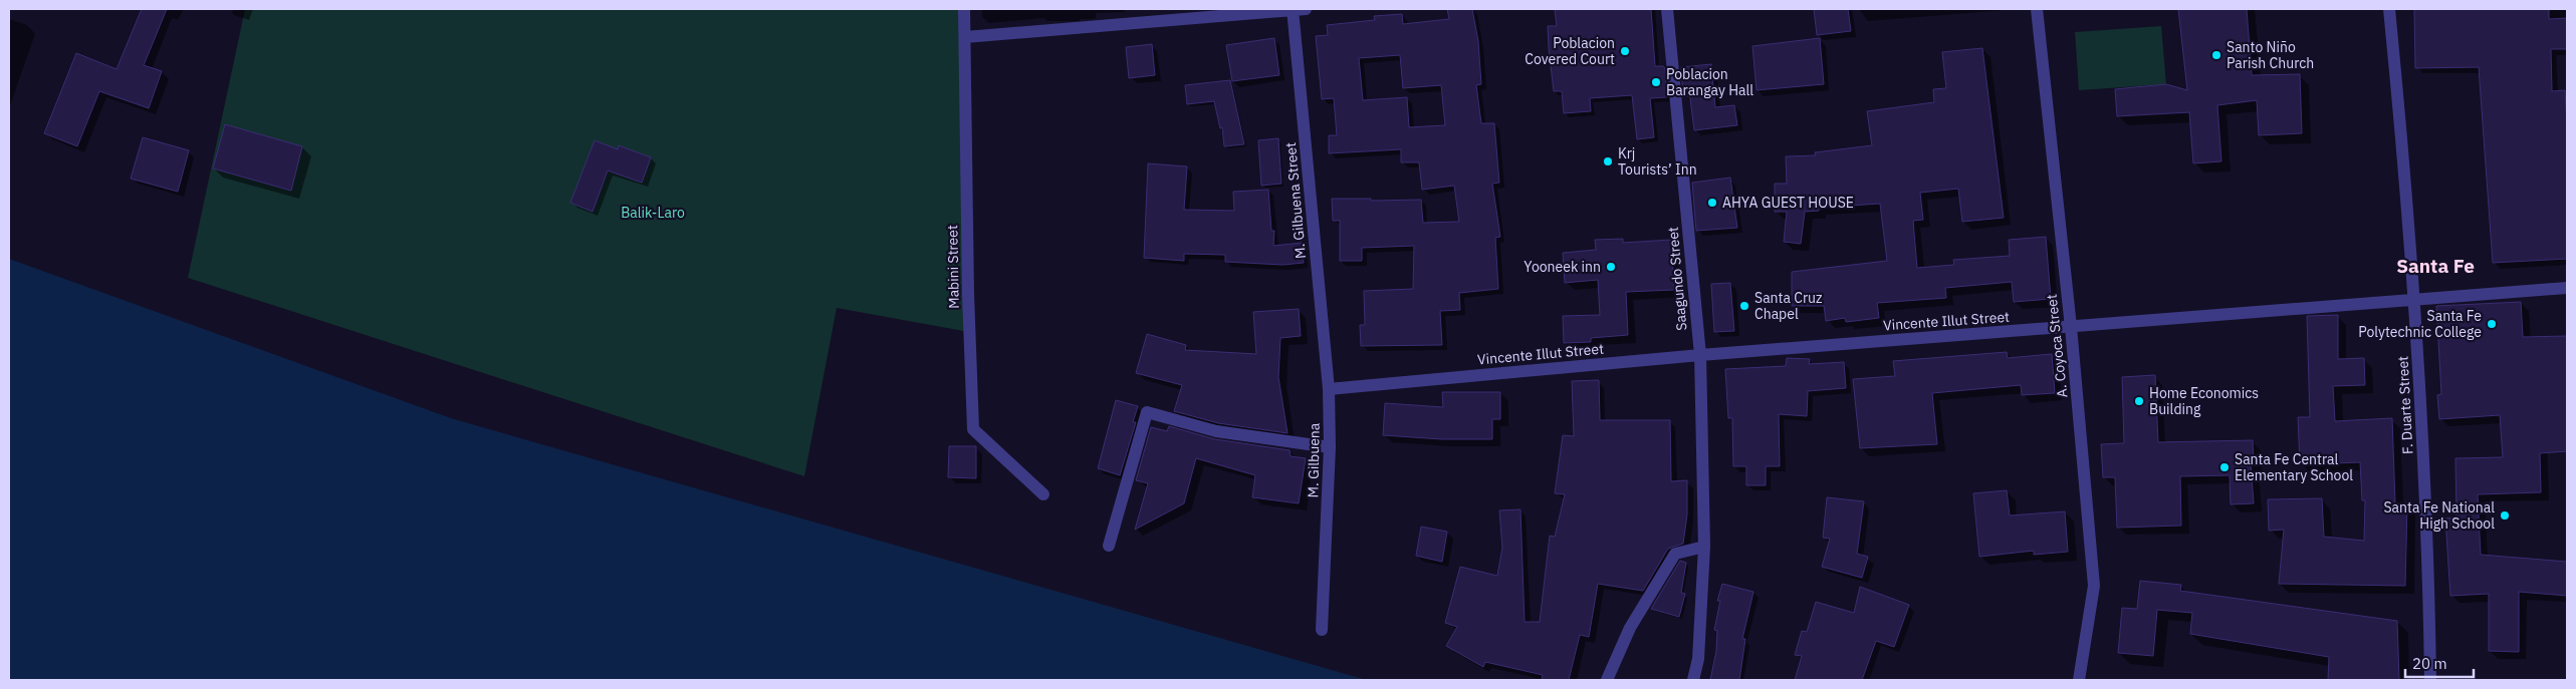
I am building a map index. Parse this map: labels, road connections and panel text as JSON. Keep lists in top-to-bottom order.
{
  "streets": {
    "street": [
      "M. Gilbuena Street",
      "Mabini Street",
      "Saagundo Street",
      "Vincente Illut Street",
      "A. Coyoca Street",
      "F. Duarte Street",
      "M. Gilbuena"
    ]
  },
  "crossings": [
    ["M. Gilbuena Street", "Vincente Illut Street"],
    ["M. Gilbuena Street", "M. Gilbuena"],
    ["Saagundo Street", "Vincente Illut Street"],
    ["Vincente Illut Street", "A. Coyoca Street"],
    ["Vincente Illut Street", "F. Duarte Street"],
    ["Vincente Illut Street", "M. Gilbuena"]
  ],
  "districts": ["Santa Fe"],
  "parks": ["Balik-Laro"],
  "places": [
    "Poblacion Covered Court",
    "Santo Niño Parish Church",
    "Poblacion Barangay Hall",
    "Krj Tourists’ Inn",
    "AHYA GUEST HOUSE",
    "Yooneek inn",
    "Santa Cruz Chapel",
    "Santa Fe Polytechnic College",
    "Home Economics Building",
    "Santa Fe Central Elementary School",
    "Santa Fe National High School"
  ],
  "scale_bar": "20 m"
}
